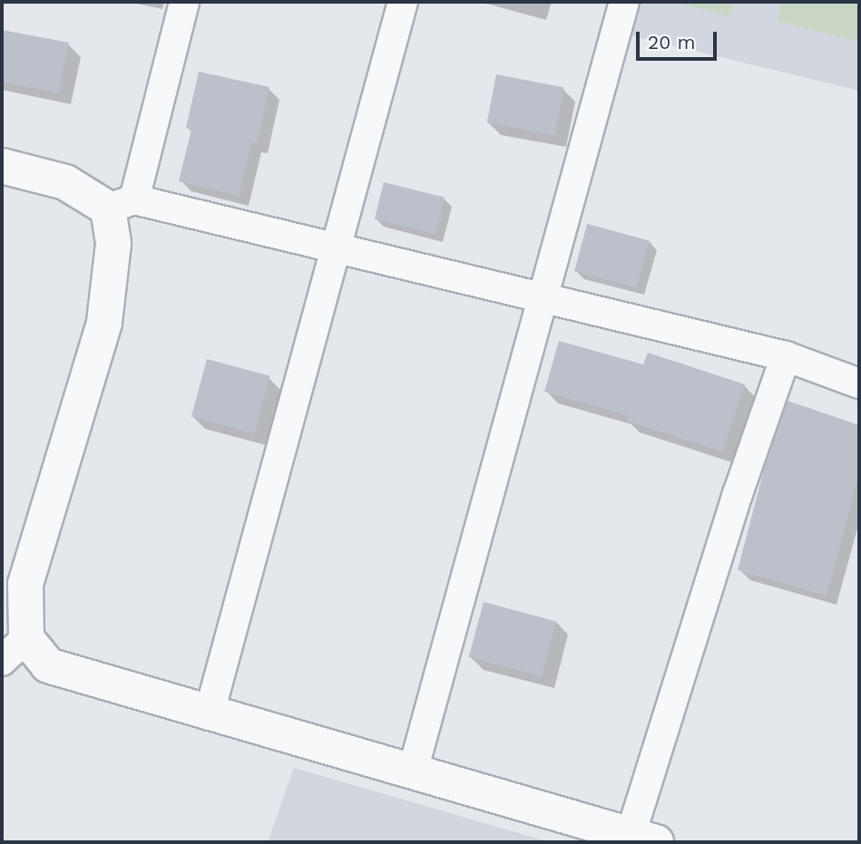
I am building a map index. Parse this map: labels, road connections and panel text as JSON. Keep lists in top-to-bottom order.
{
  "scale_bar": "20 m"
}
